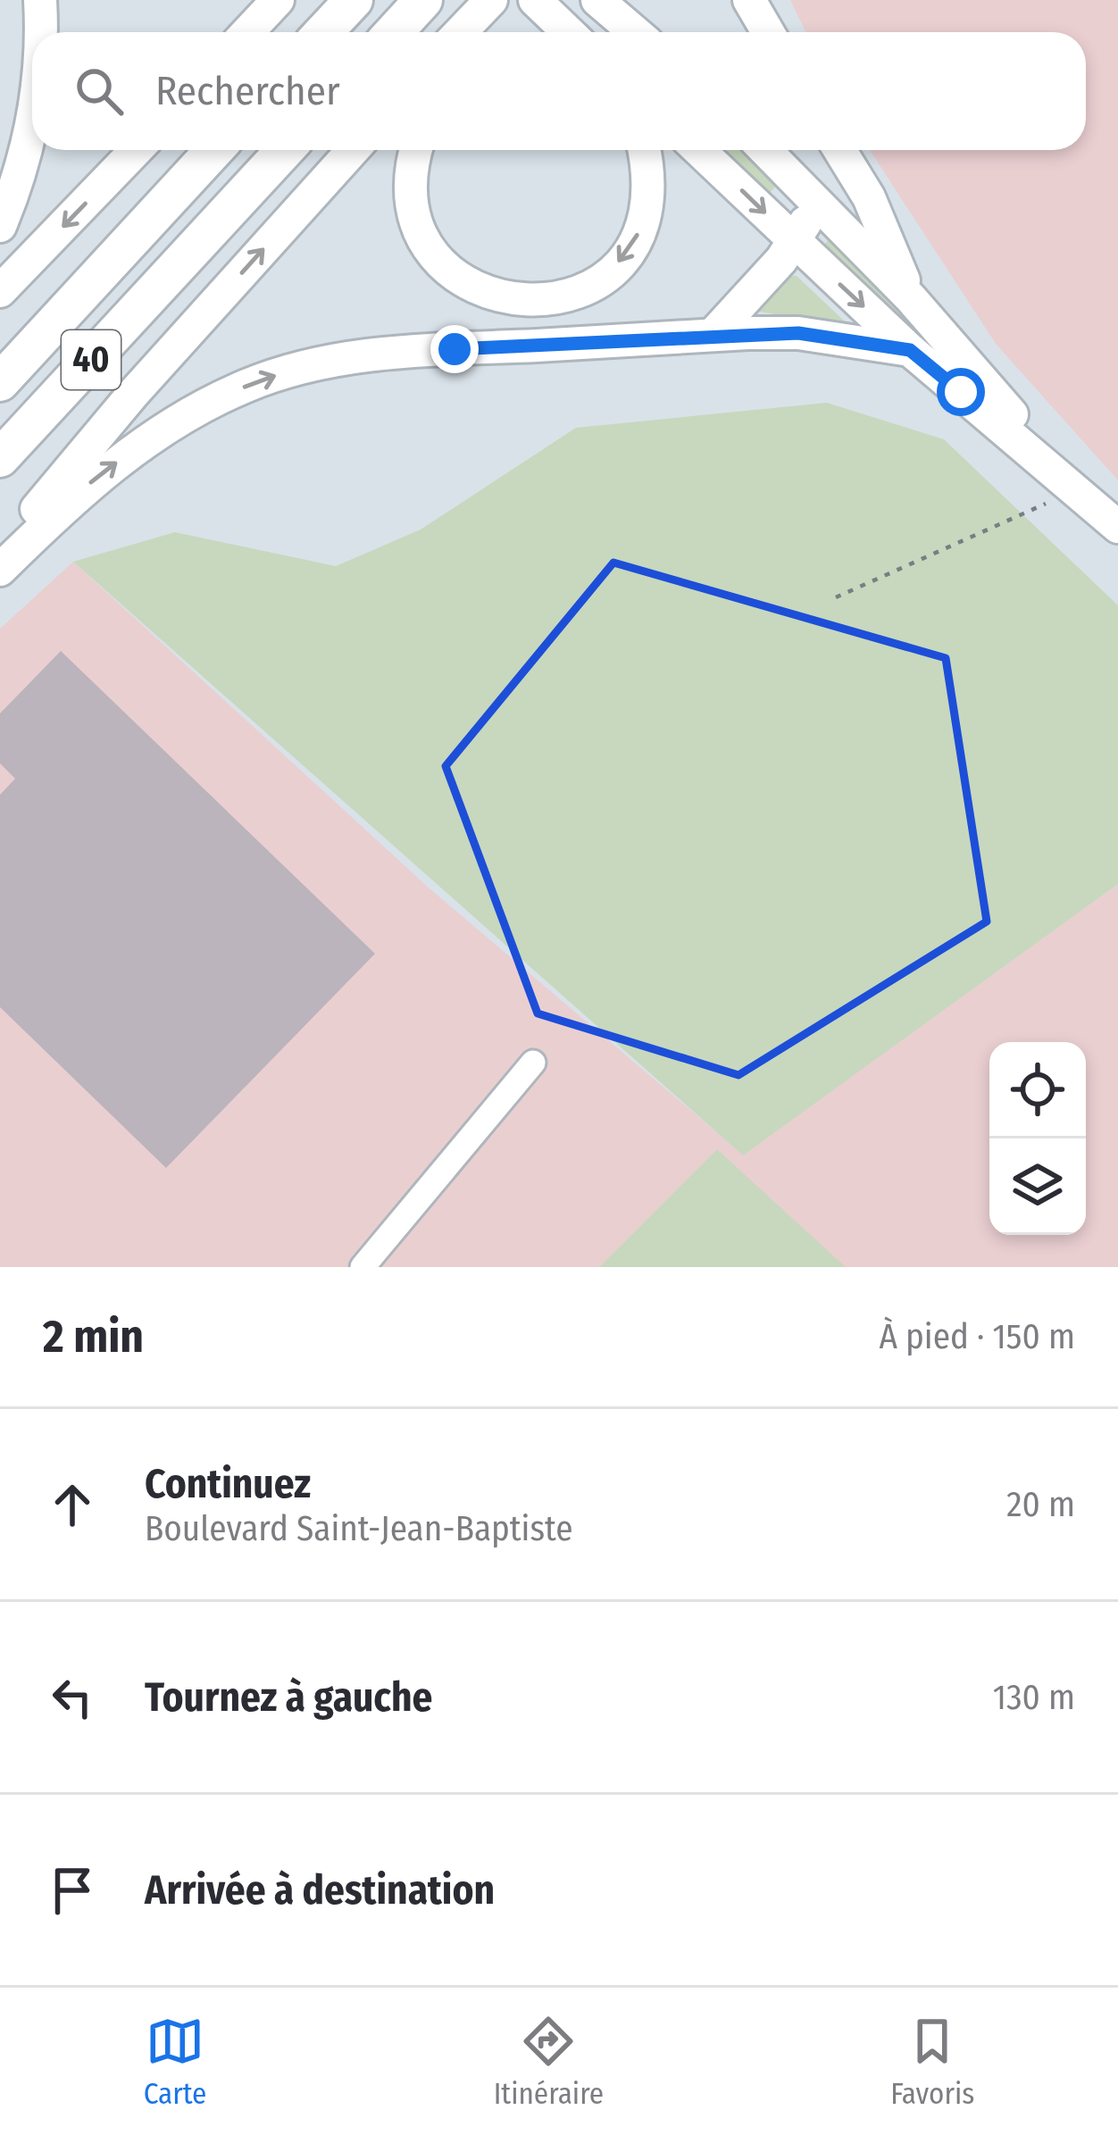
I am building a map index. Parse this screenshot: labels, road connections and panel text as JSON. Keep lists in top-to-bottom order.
{
  "streets": {
    "highway": ["40"]
  },
  "page": {
    "search": "Rechercher",
    "heading": ["2 min", "À pied · 150 m"],
    "list": [
      ["Continuez", "Boulevard Saint-Jean-Baptiste", "20 m"],
      ["Tournez à gauche", "130 m"],
      "Arrivée à destination"
    ],
    "nav": ["Carte", "Itinéraire", "Favoris"]
  }
}
